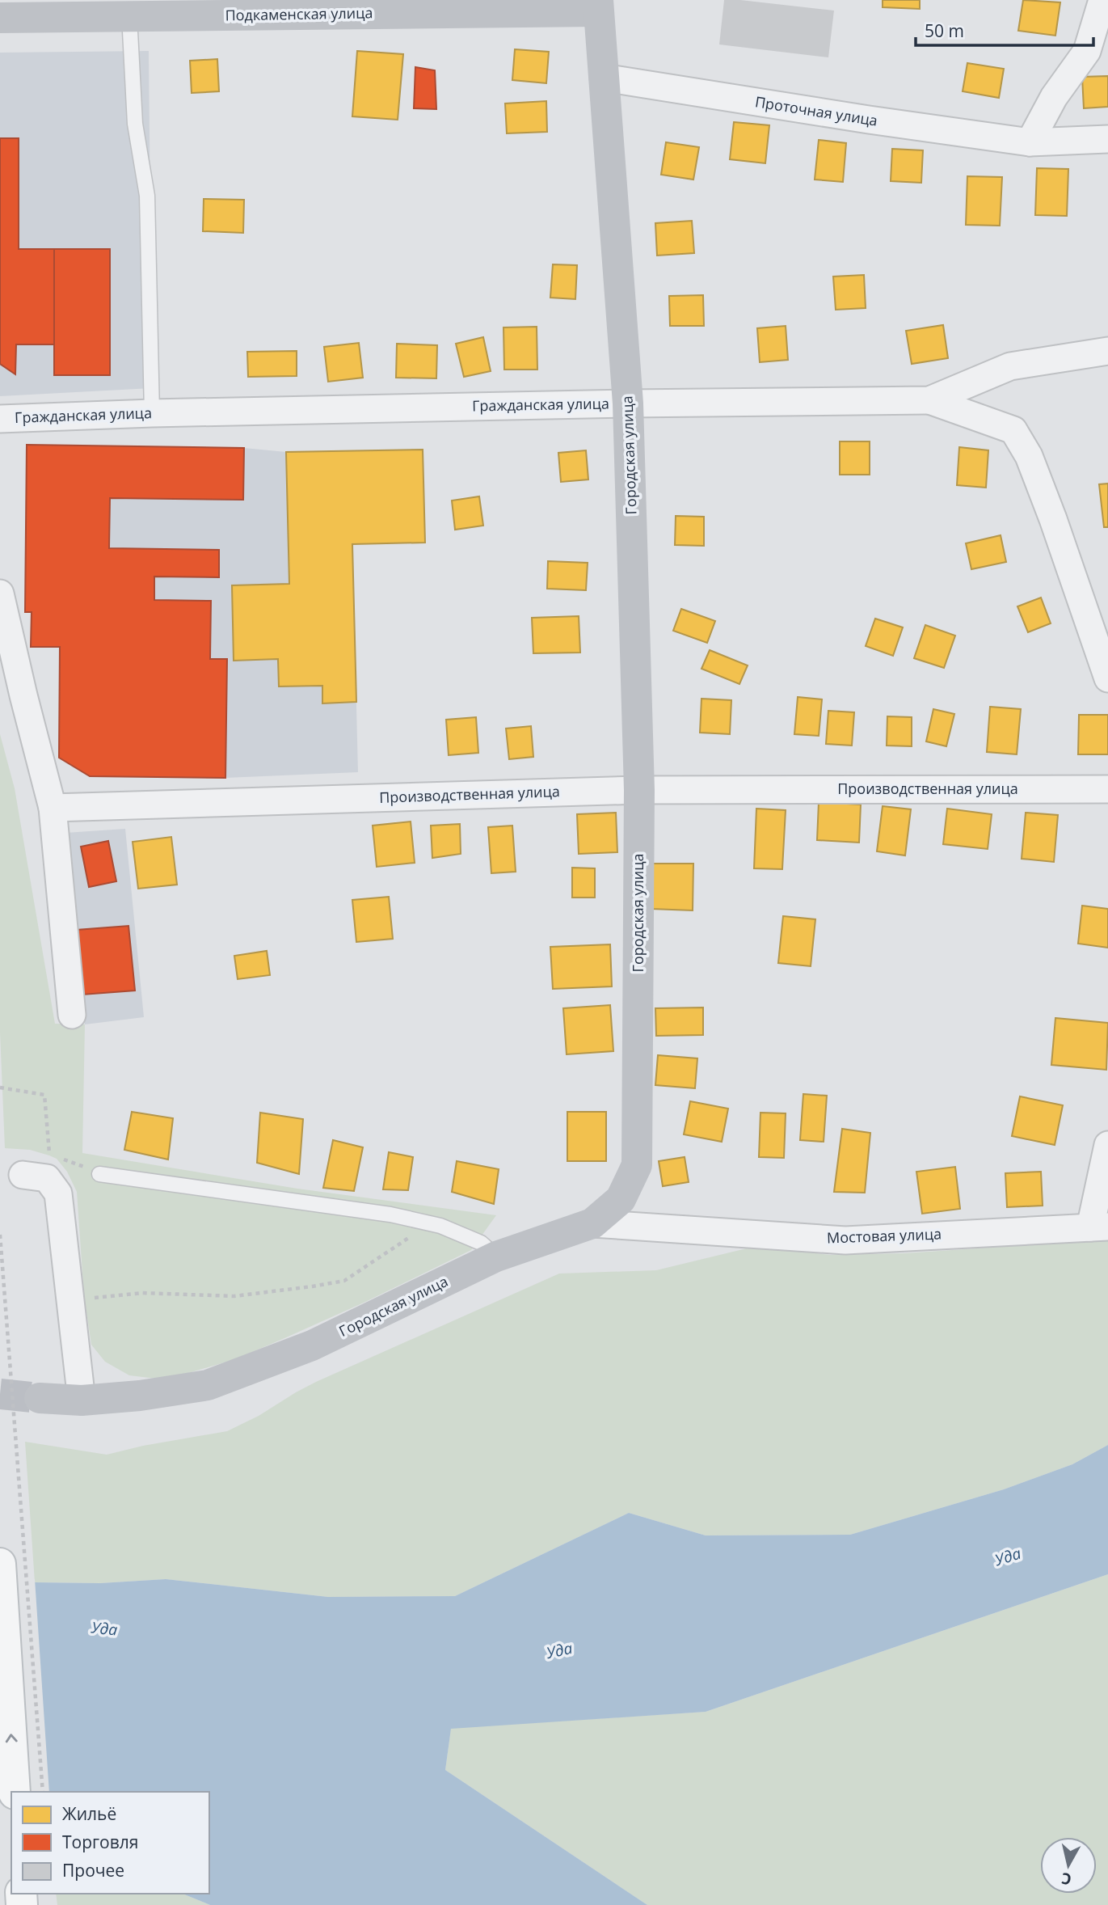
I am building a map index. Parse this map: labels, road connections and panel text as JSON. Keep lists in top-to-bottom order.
{
  "streets": {
    "street": [
      "Подкаменская улица",
      "Проточная улица",
      "Гражданская улица",
      "Городская улица",
      "Производственная улица",
      "Мостовая улица"
    ]
  },
  "crossings": [
    ["Подкаменская улица", "Городская улица"],
    ["Проточная улица", "Городская улица"],
    ["Гражданская улица", "Городская улица"],
    ["Городская улица", "Производственная улица"],
    ["Городская улица", "Мостовая улица"]
  ],
  "water": ["Уда"],
  "legend": ["Жильё", "Торговля", "Прочее"],
  "scale_bar": "50 m",
  "north": "bottom"
}
